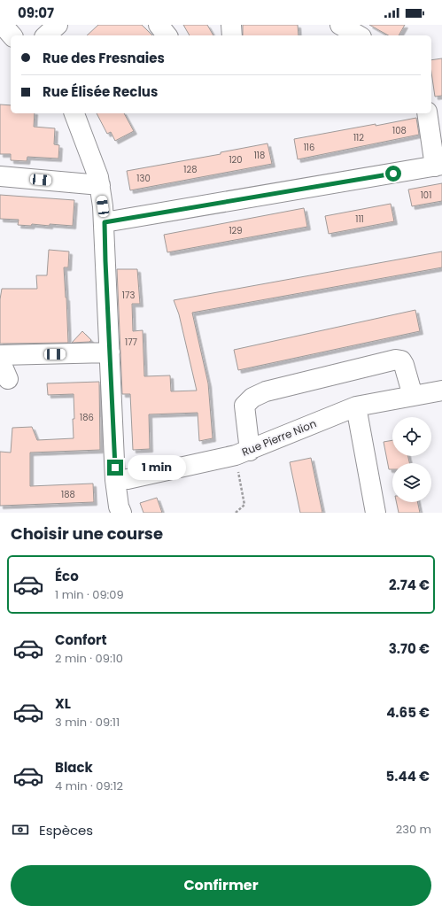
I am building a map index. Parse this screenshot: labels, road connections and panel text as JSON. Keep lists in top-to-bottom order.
{
  "streets": {
    "street": ["Rue Pierre Nion"]
  },
  "house_numbers": [
    "108",
    "112",
    "116",
    "118",
    "120",
    "128",
    "130",
    "101",
    "111",
    "129",
    "173",
    "177",
    "186",
    "188"
  ],
  "page": {
    "status": "09:07",
    "banner": ["Rue des Fresnaies", "Rue Élisée Reclus"],
    "bubble": "1 min",
    "heading": "Choisir une course",
    "list": [
      {
        "name": "Éco",
        "note": "1 min · 09:09",
        "value": "2.74 €"
      },
      {
        "name": "Confort",
        "note": "2 min · 09:10",
        "value": "3.70 €"
      },
      {
        "name": "XL",
        "note": "3 min · 09:11",
        "value": "4.65 €"
      },
      {
        "name": "Black",
        "note": "4 min · 09:12",
        "value": "5.44 €"
      }
    ],
    "pay": ["Espèces", "230 m"],
    "buttons": "Confirmer"
  }
}
